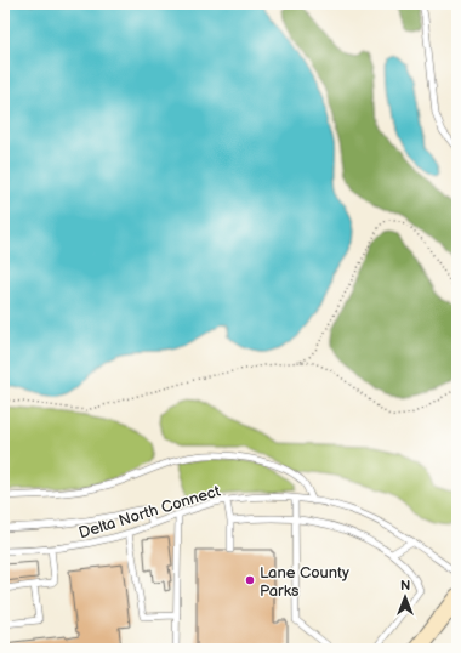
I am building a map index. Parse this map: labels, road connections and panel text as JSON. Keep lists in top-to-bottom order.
{
  "streets": {
    "lane": ["Delta North Connect"]
  },
  "places": ["Lane County Parks"],
  "north": "top"
}
